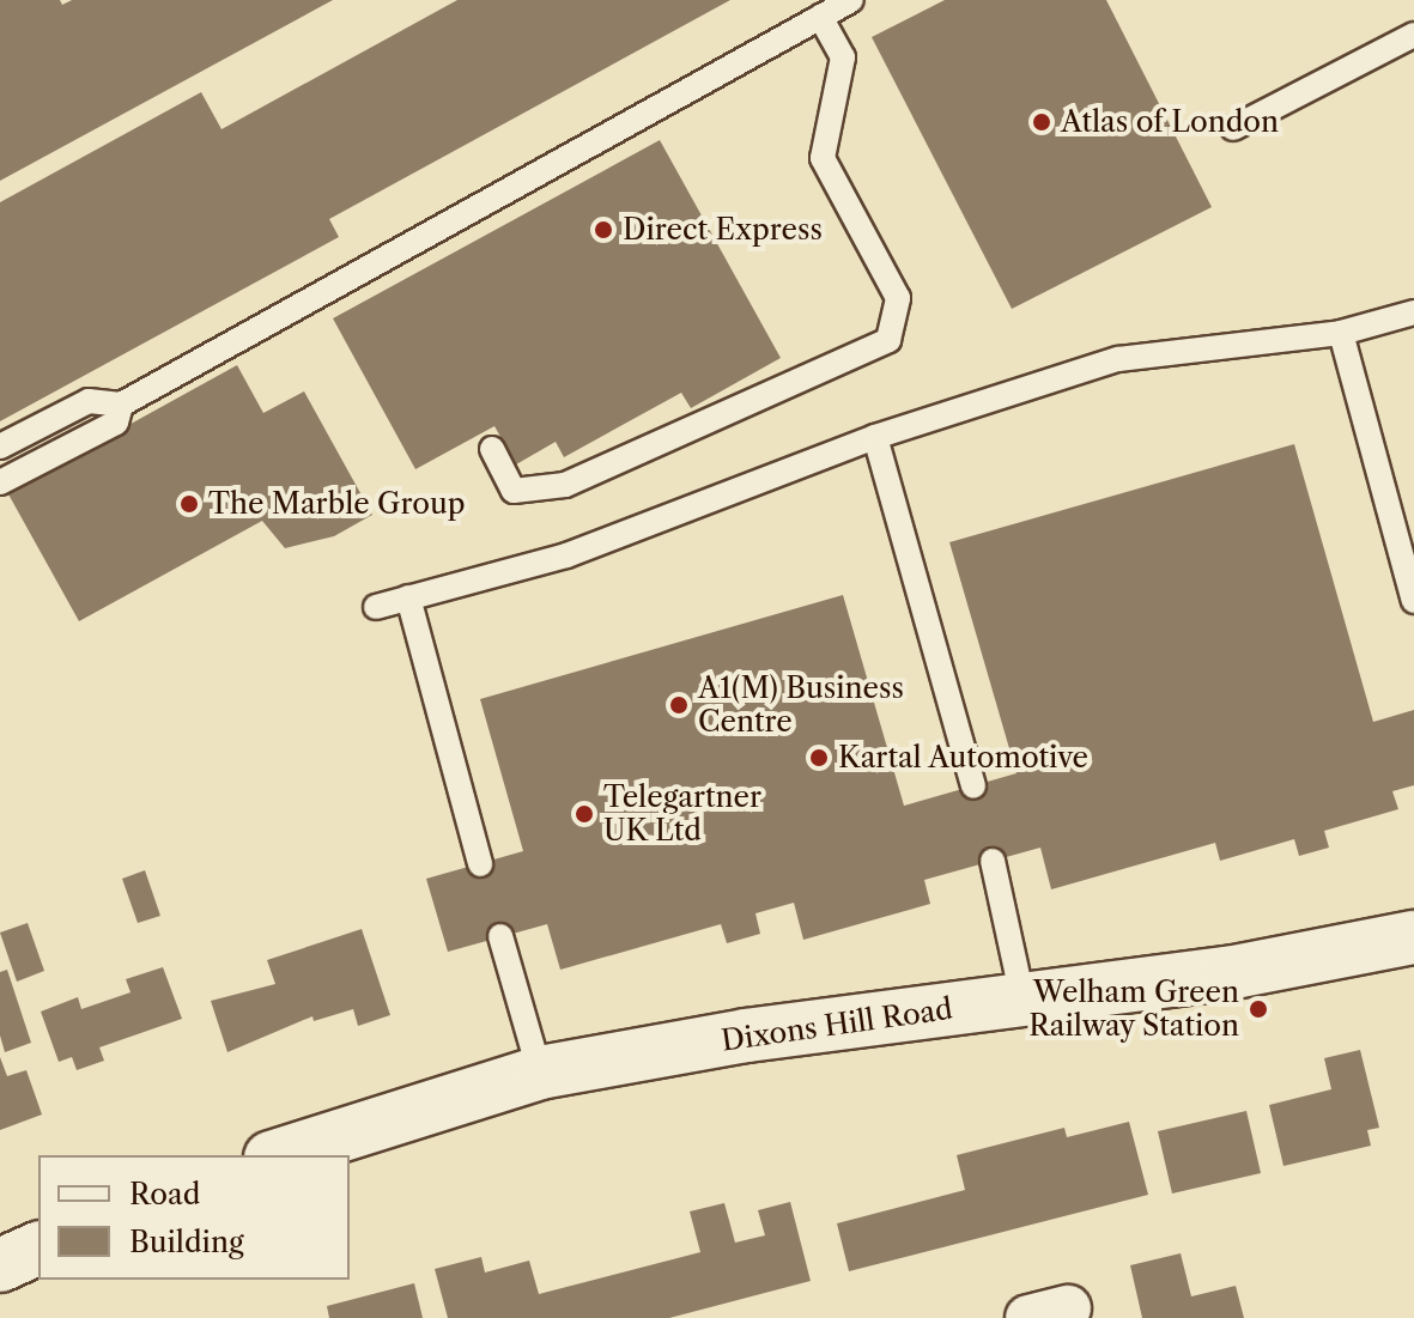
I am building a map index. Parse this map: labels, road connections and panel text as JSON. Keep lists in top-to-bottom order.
{
  "streets": {
    "street": ["Dixons Hill Road"]
  },
  "places": [
    "Atlas of London",
    "Direct Express",
    "The Marble Group",
    "A1(M) Business Centre",
    "Kartal Automotive",
    "Telegartner UK Ltd",
    "Welham Green Railway Station"
  ],
  "legend": ["Road", "Building"]
}
